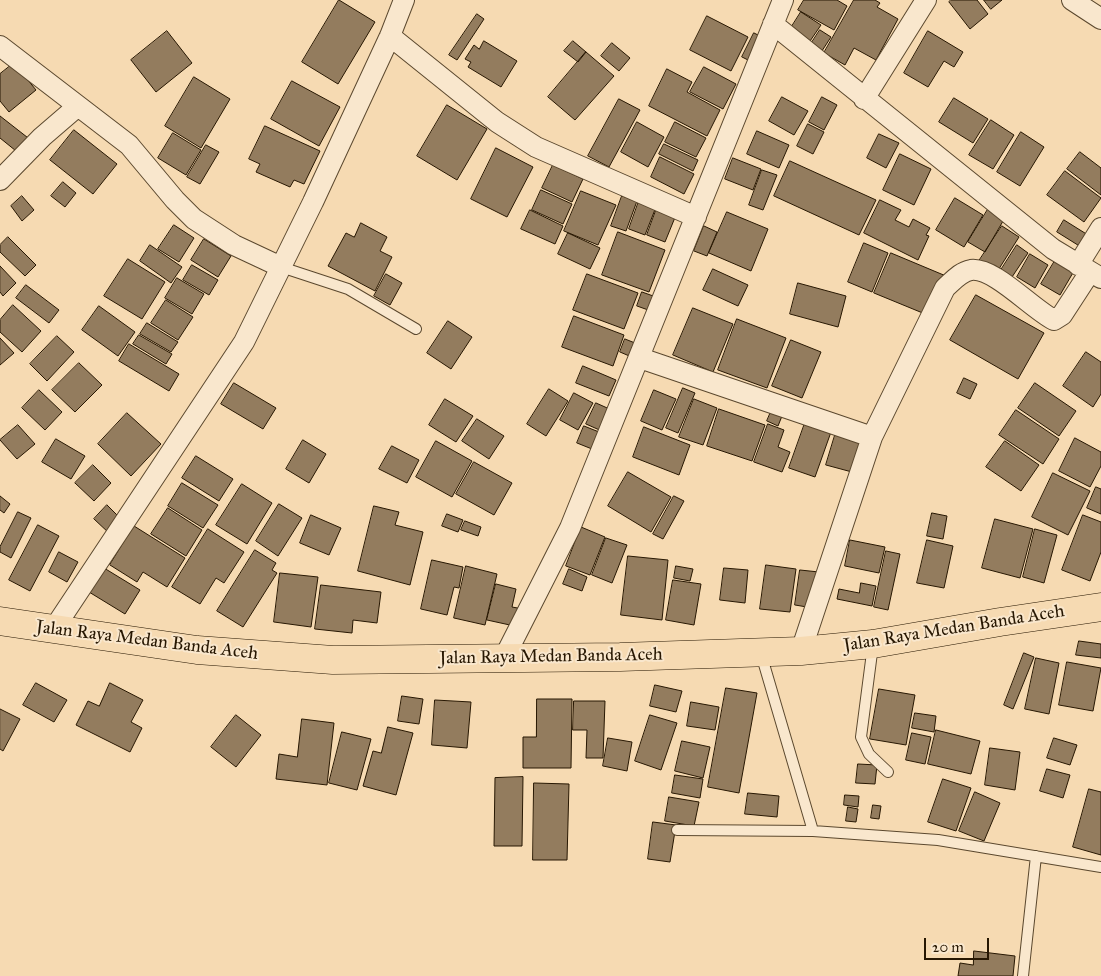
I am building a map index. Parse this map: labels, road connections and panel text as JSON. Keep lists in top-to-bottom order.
{
  "streets": {
    "highway": ["Jalan Raya Medan Banda Aceh"]
  },
  "scale_bar": "20 m"
}
